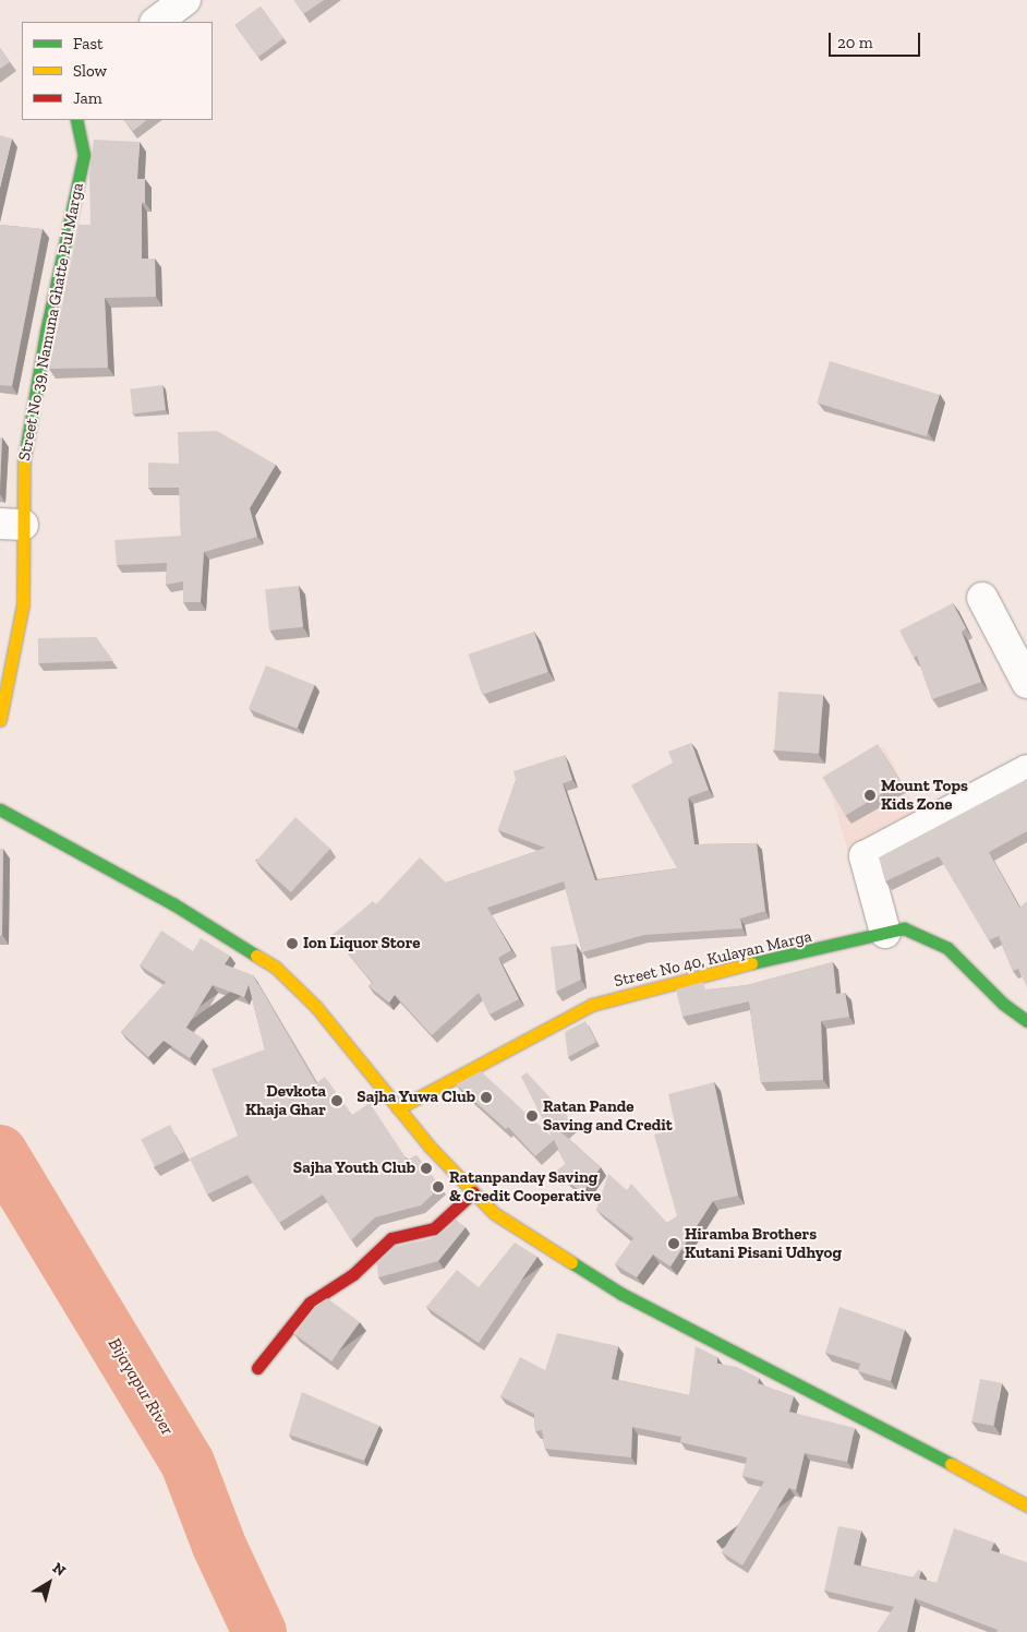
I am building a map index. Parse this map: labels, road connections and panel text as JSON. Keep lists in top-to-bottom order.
{
  "streets": {
    "street": ["Street No 39, Namuna Ghatte Pul Marga", "Street No 40, Kulayan Marga"]
  },
  "water": ["Bijayapur River"],
  "places": [
    "Mount Tops Kids Zone",
    "Ion Liquor Store",
    "Sajha Yuwa Club",
    "Devkota Khaja Ghar",
    "Ratan Pande Saving and Credit",
    "Sajha Youth Club",
    "Ratanpanday Saving & Credit Cooperative",
    "Hiramba Brothers Kutani Pisani Udhyog"
  ],
  "legend": ["Fast", "Slow", "Jam"],
  "scale_bar": "20 m",
  "north": "top right"
}
